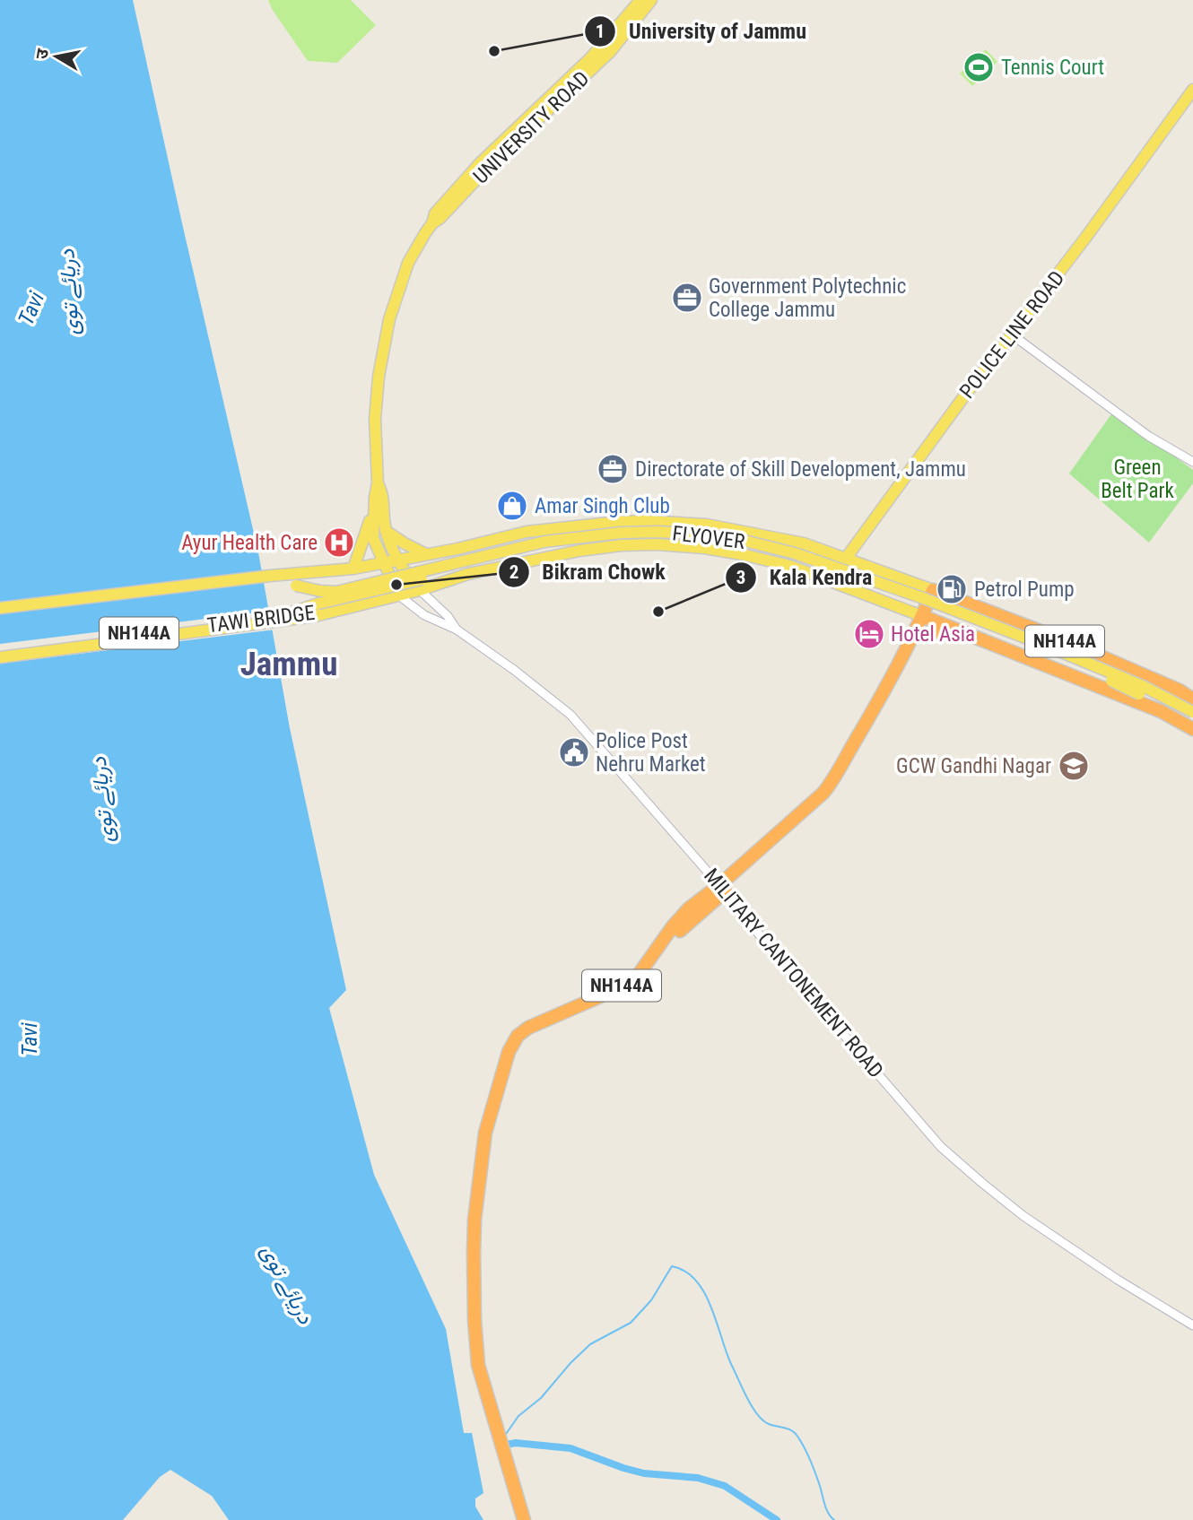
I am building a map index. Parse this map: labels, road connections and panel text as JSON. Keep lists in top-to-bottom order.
{
  "streets": {
    "highway": ["NH144A"],
    "main road": [
      "UNIVERSITY ROAD",
      "POLICE LINE ROAD",
      "FLYOVER",
      "TAWI BRIDGE"
    ],
    "street": ["MILITARY CANTONEMENT ROAD"]
  },
  "crossings": [
    ["FLYOVER", "TAWI BRIDGE"],
    ["FLYOVER", "NH144A"],
    ["NH144A", "MILITARY CANTONEMENT ROAD"]
  ],
  "districts": ["Jammu"],
  "water": ["دریائے توی", "Tavi"],
  "parks": ["Green Belt Park"],
  "places": {
    "other": ["University of Jammu", "Bikram Chowk", "Kala Kendra"],
    "sports": ["Tennis Court"],
    "office": ["Government Polytechnic College Jammu", "Directorate of Skill Development, Jammu"],
    "shop": ["Amar Singh Club"],
    "hospital": ["Ayur Health Care"],
    "fuel station": ["Petrol Pump"],
    "hotel": ["Hotel Asia"],
    "public building": ["Police Post Nehru Market"],
    "school or university": ["GCW Gandhi Nagar"]
  },
  "north": "left"
}
